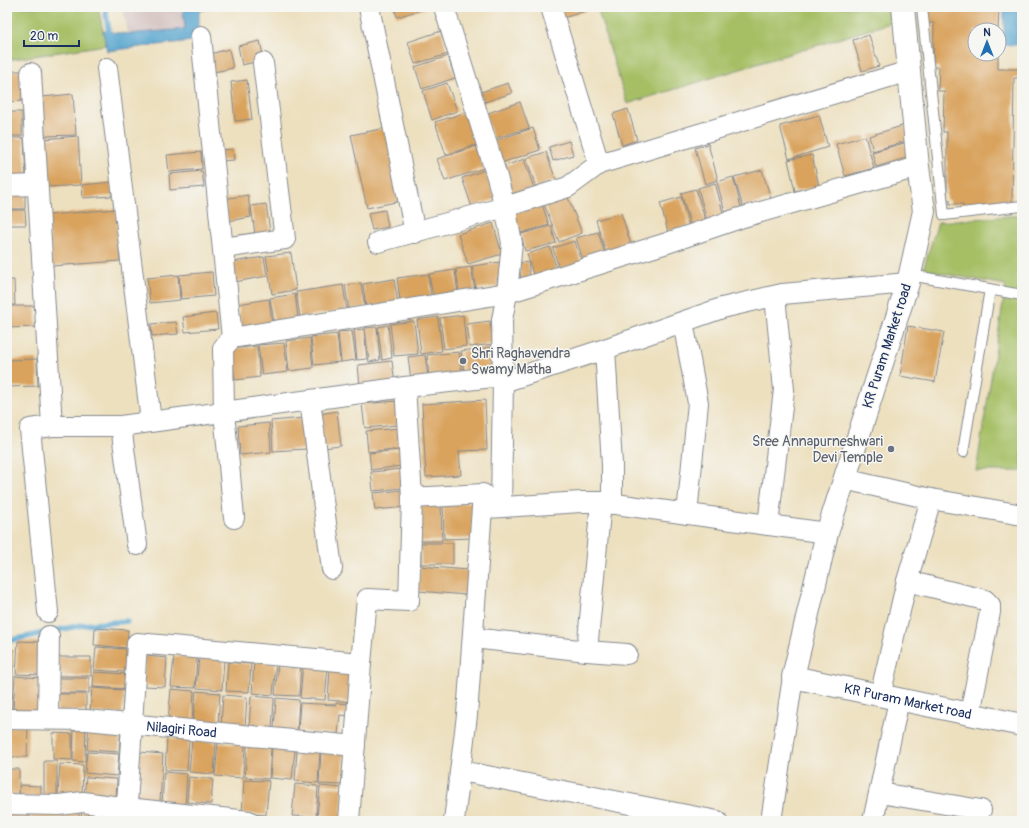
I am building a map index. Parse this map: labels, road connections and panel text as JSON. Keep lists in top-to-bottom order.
{
  "streets": {
    "street": ["KR Puram Market road", "Nilagiri Road"]
  },
  "places": ["Shri Raghavendra Swamy Matha", "Sree Annapurneshwari Devi Temple"],
  "scale_bar": "20 m",
  "north": "top"
}
